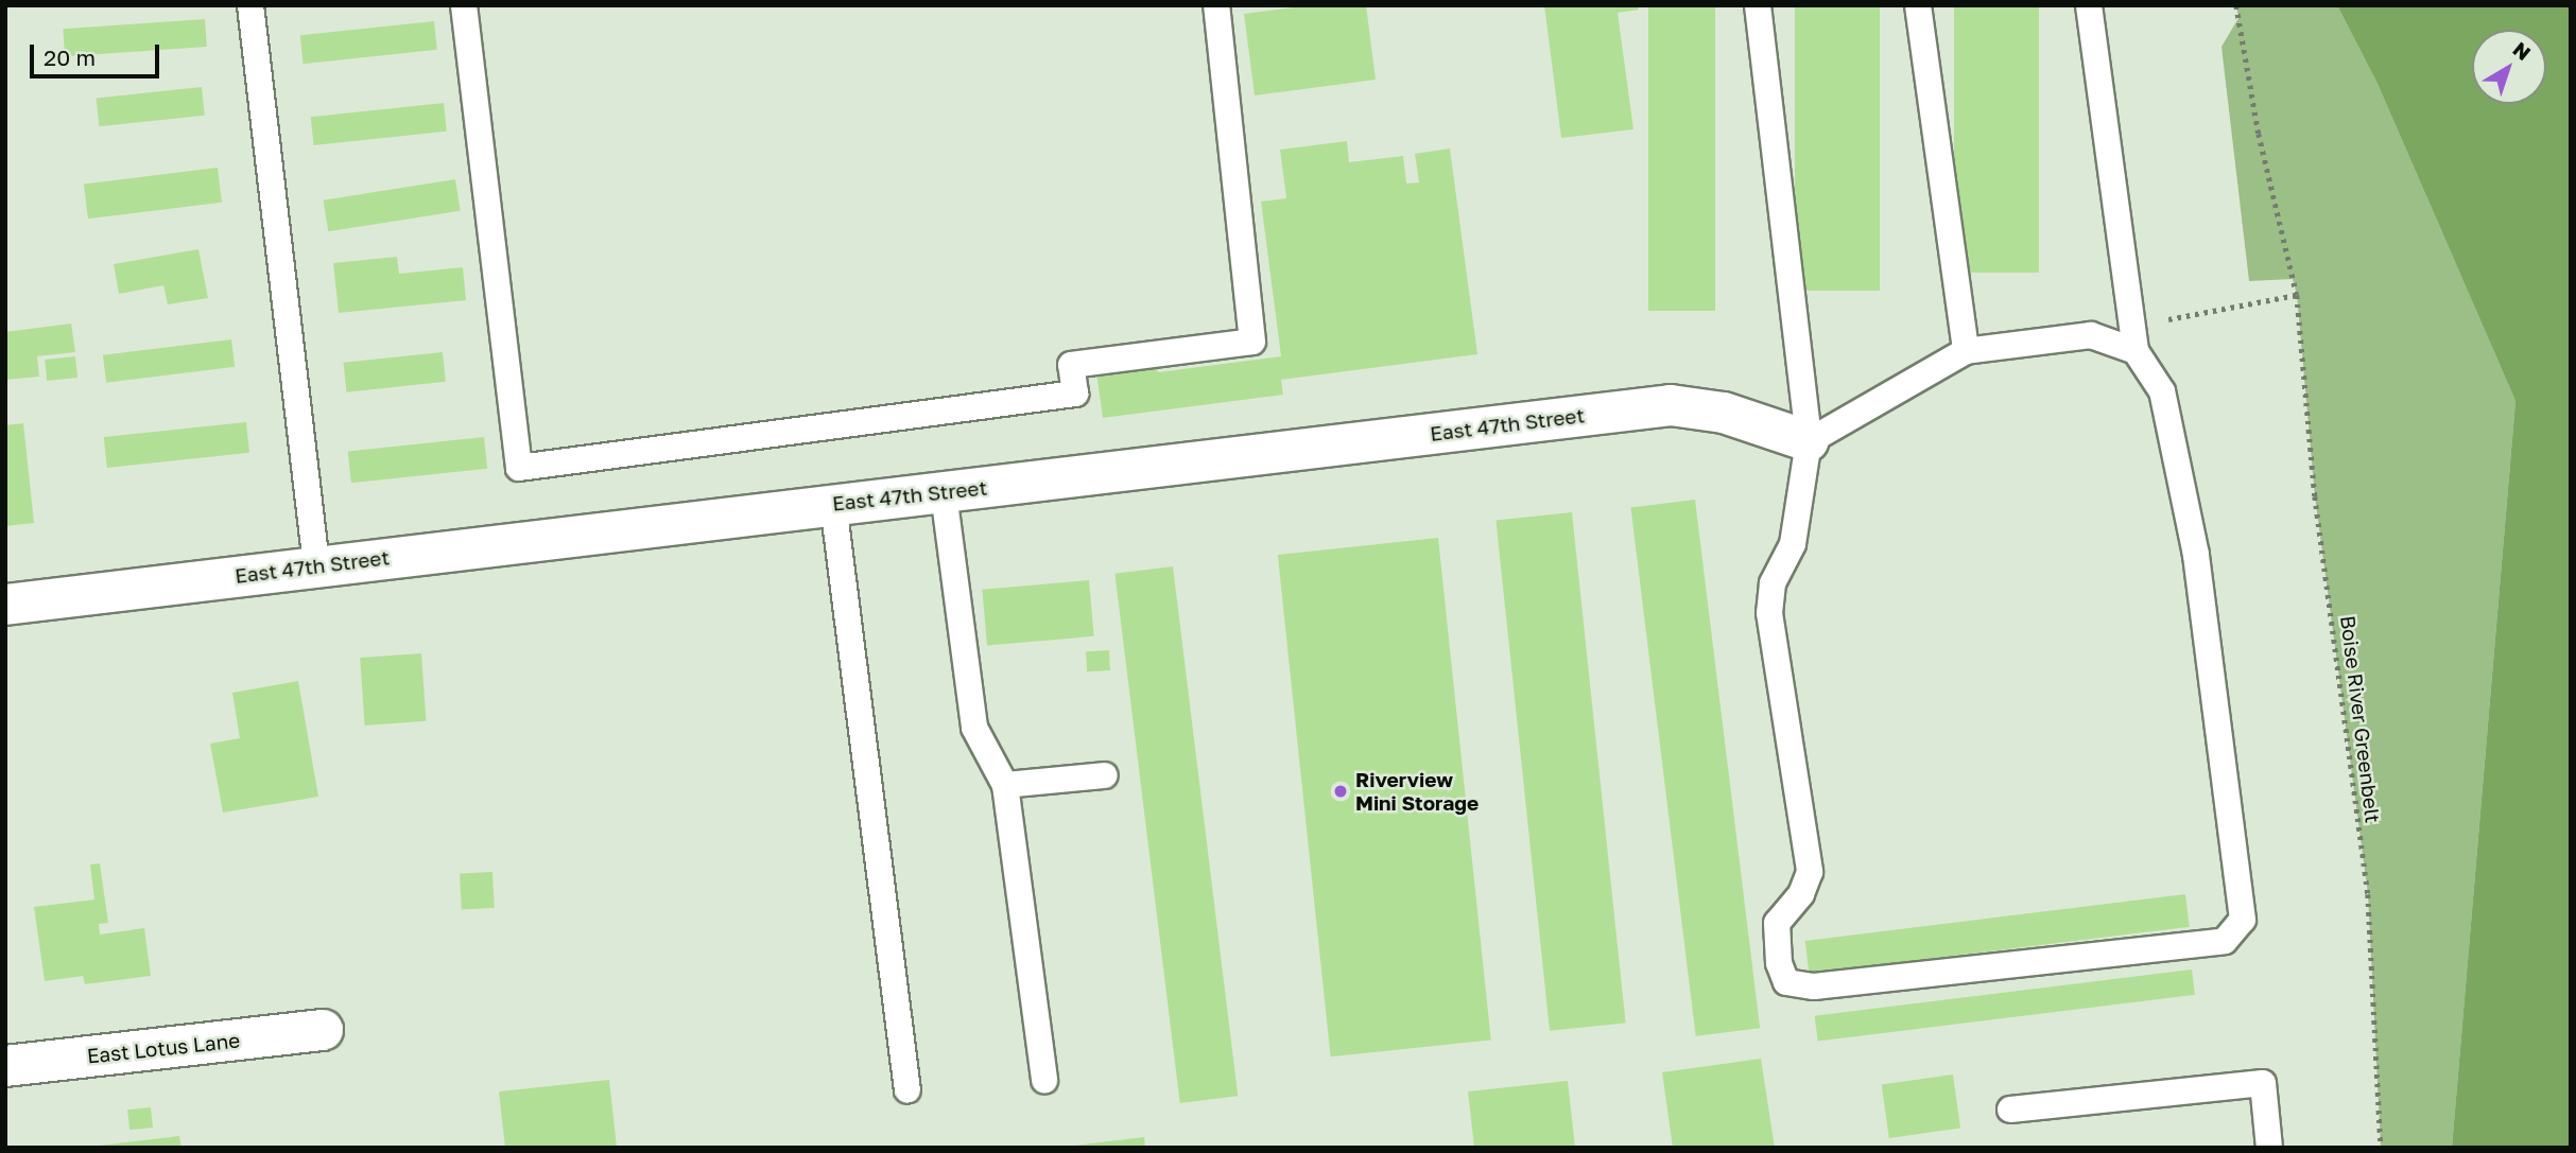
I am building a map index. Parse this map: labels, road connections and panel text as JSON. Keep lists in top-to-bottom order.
{
  "streets": {
    "street": ["East 47th Street", "East Lotus Lane"],
    "path": ["Boise River Greenbelt"]
  },
  "places": ["Riverview Mini Storage"],
  "scale_bar": "20 m",
  "north": "top right"
}
